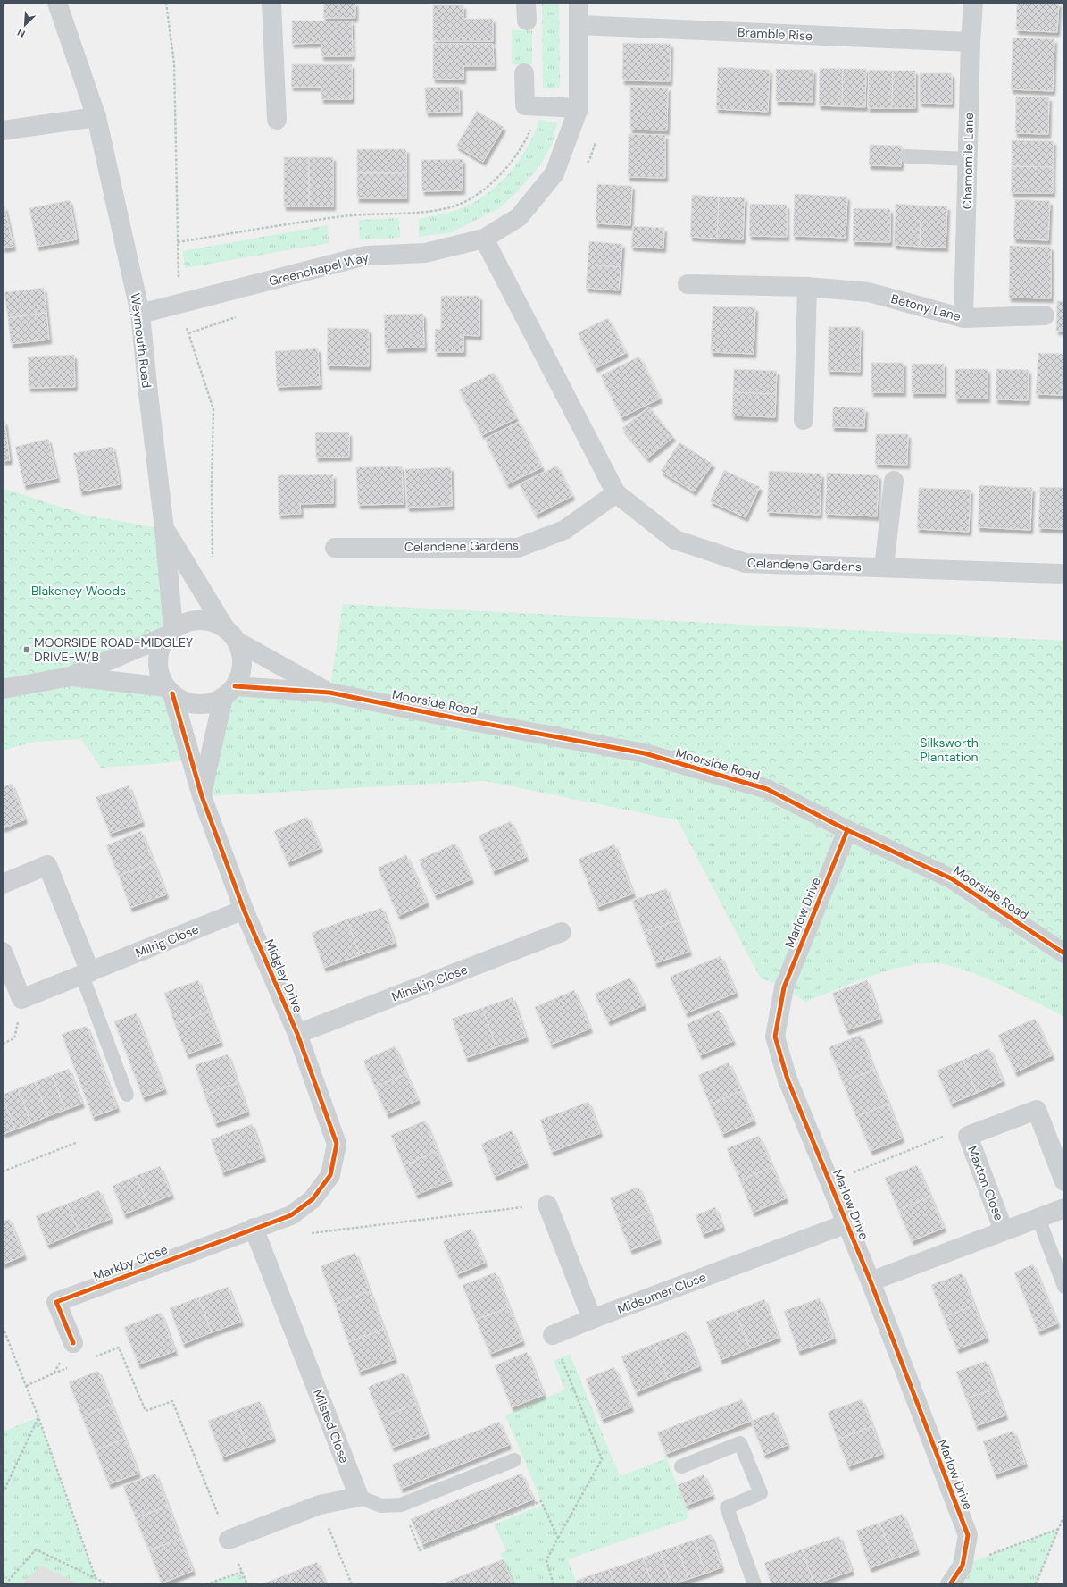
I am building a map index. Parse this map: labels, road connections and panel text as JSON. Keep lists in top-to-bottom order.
{
  "streets": {
    "street": [
      "Bramble Rise",
      "Chamomile Lane",
      "Greenchapel Way",
      "Betony Lane",
      "Weymouth Road",
      "Celandene Gardens",
      "Moorside Road",
      "Marlow Drive",
      "Milrig Close",
      "Midgley Drive",
      "Minskip Close",
      "Maxton Close",
      "Markby Close",
      "Midsomer Close",
      "Milsted Close"
    ]
  },
  "crossings": [
    ["Bramble Rise", "Chamomile Lane"],
    ["Bramble Rise", "Greenchapel Way"],
    ["Chamomile Lane", "Betony Lane"],
    ["Greenchapel Way", "Weymouth Road"],
    ["Greenchapel Way", "Celandene Gardens"],
    ["Weymouth Road", "Midgley Drive"],
    ["Moorside Road", "Marlow Drive"],
    ["Marlow Drive", "Maxton Close"],
    ["Marlow Drive", "Midsomer Close"],
    ["Milrig Close", "Midgley Drive"],
    ["Midgley Drive", "Minskip Close"],
    ["Midgley Drive", "Markby Close"],
    ["Midgley Drive", "Milsted Close"],
    ["Markby Close", "Milsted Close"]
  ],
  "parks": ["Blakeney Woods", "Silksworth Plantation"],
  "places": {
    "transit": ["MOORSIDE ROAD-MIDGLEY DRIVE-W/B"]
  },
  "north": "bottom left"
}
